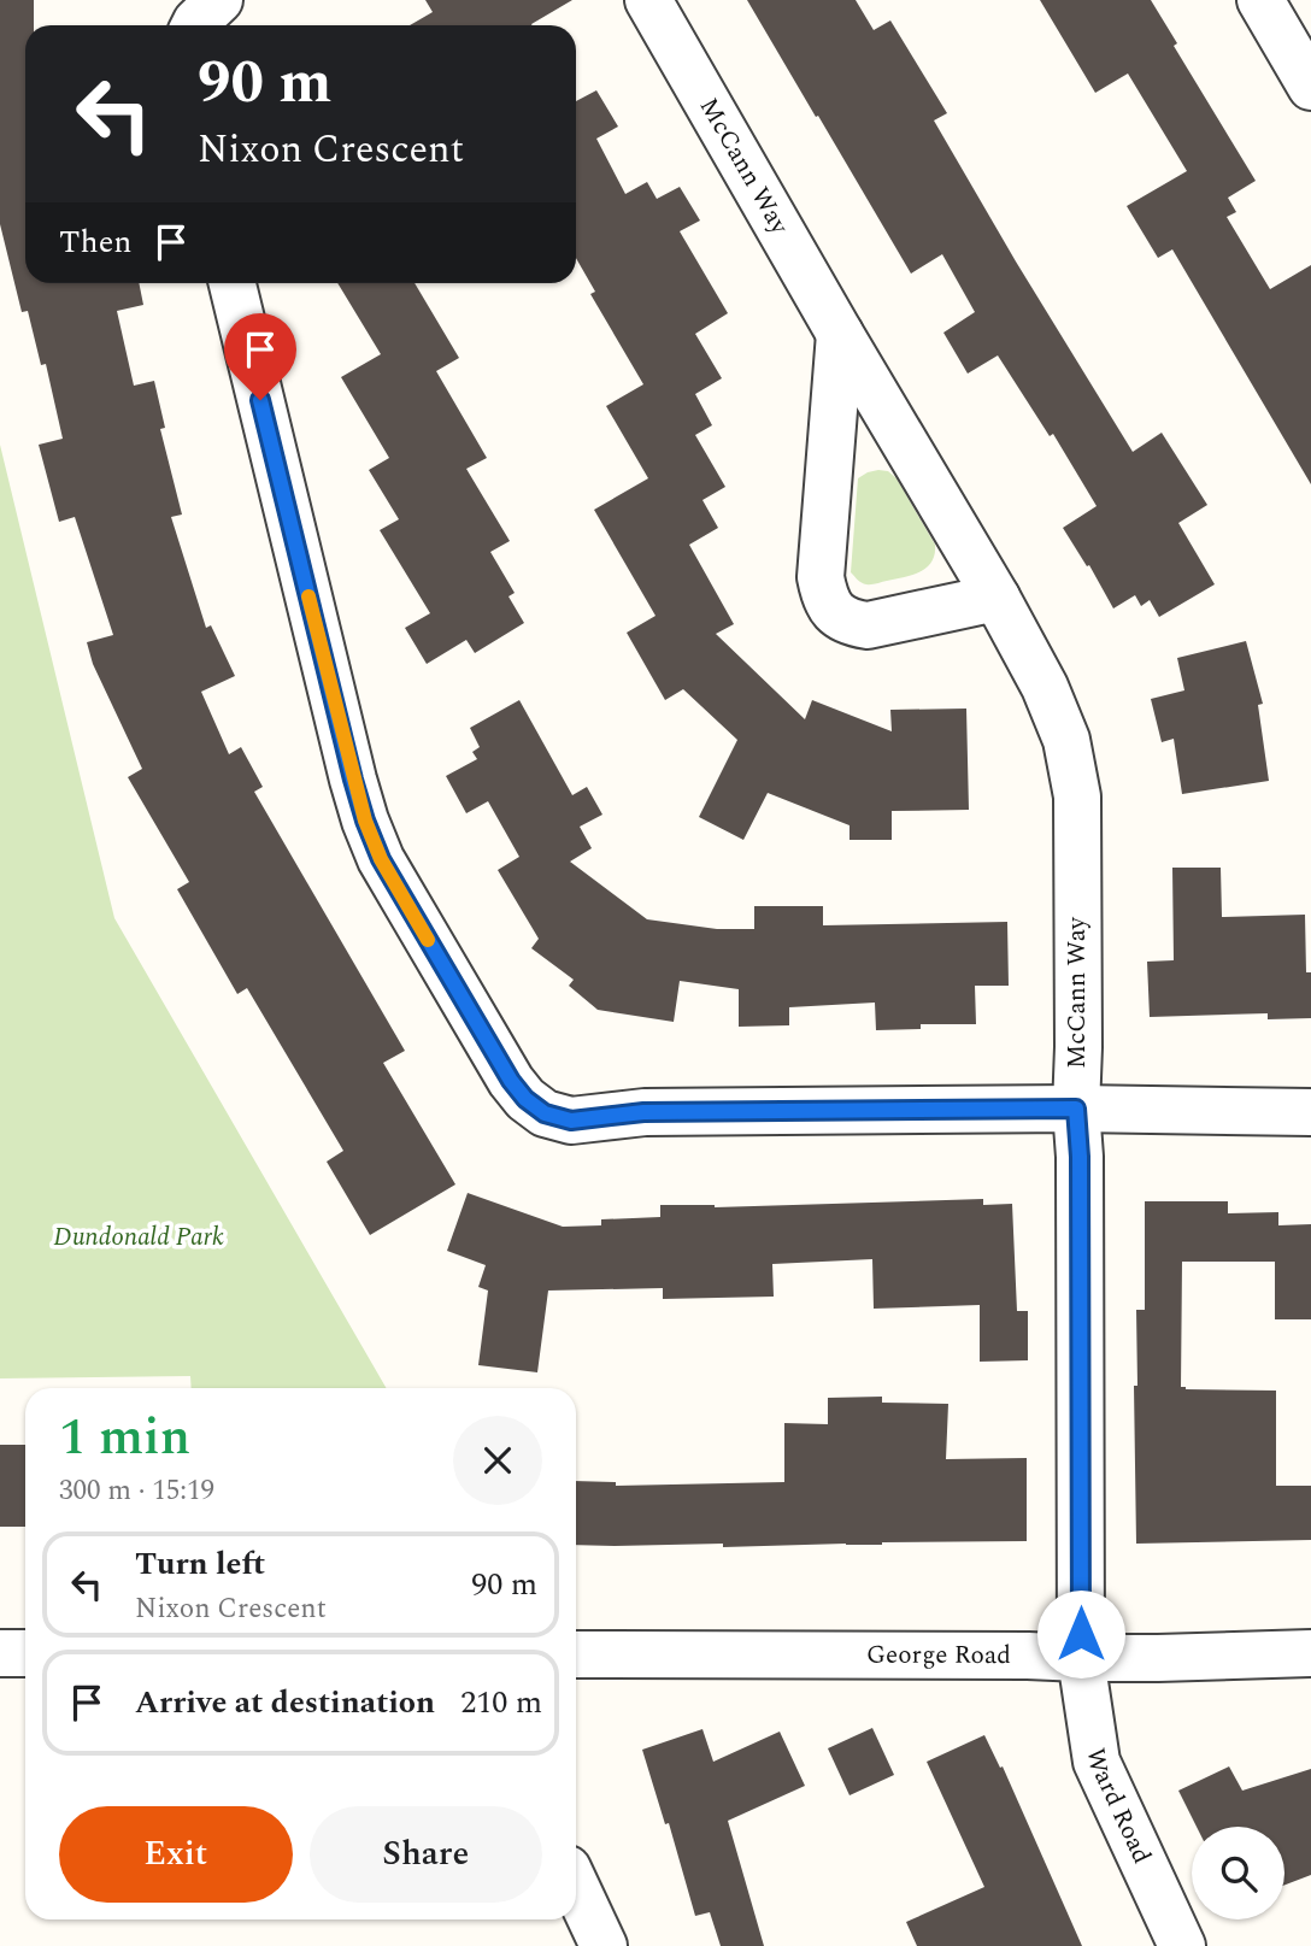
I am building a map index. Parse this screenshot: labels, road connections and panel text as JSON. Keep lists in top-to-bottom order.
{
  "streets": {
    "street": ["McCann Way", "George Road", "Ward Road"]
  },
  "crossings": [
    ["McCann Way", "George Road"],
    ["McCann Way", "Ward Road"],
    ["George Road", "Ward Road"]
  ],
  "parks": ["Dundonald Park"],
  "page": {
    "turn": ["90 m", "Nixon Crescent"],
    "then": "Then",
    "heading": ["1 min", "300 m · 15:19"],
    "list": [
      {
        "name": "Turn left",
        "note": "Nixon Crescent",
        "value": "90 m"
      },
      {
        "name": "Arrive at destination",
        "value": "210 m"
      }
    ],
    "buttons": ["Exit", "Share"]
  }
}
